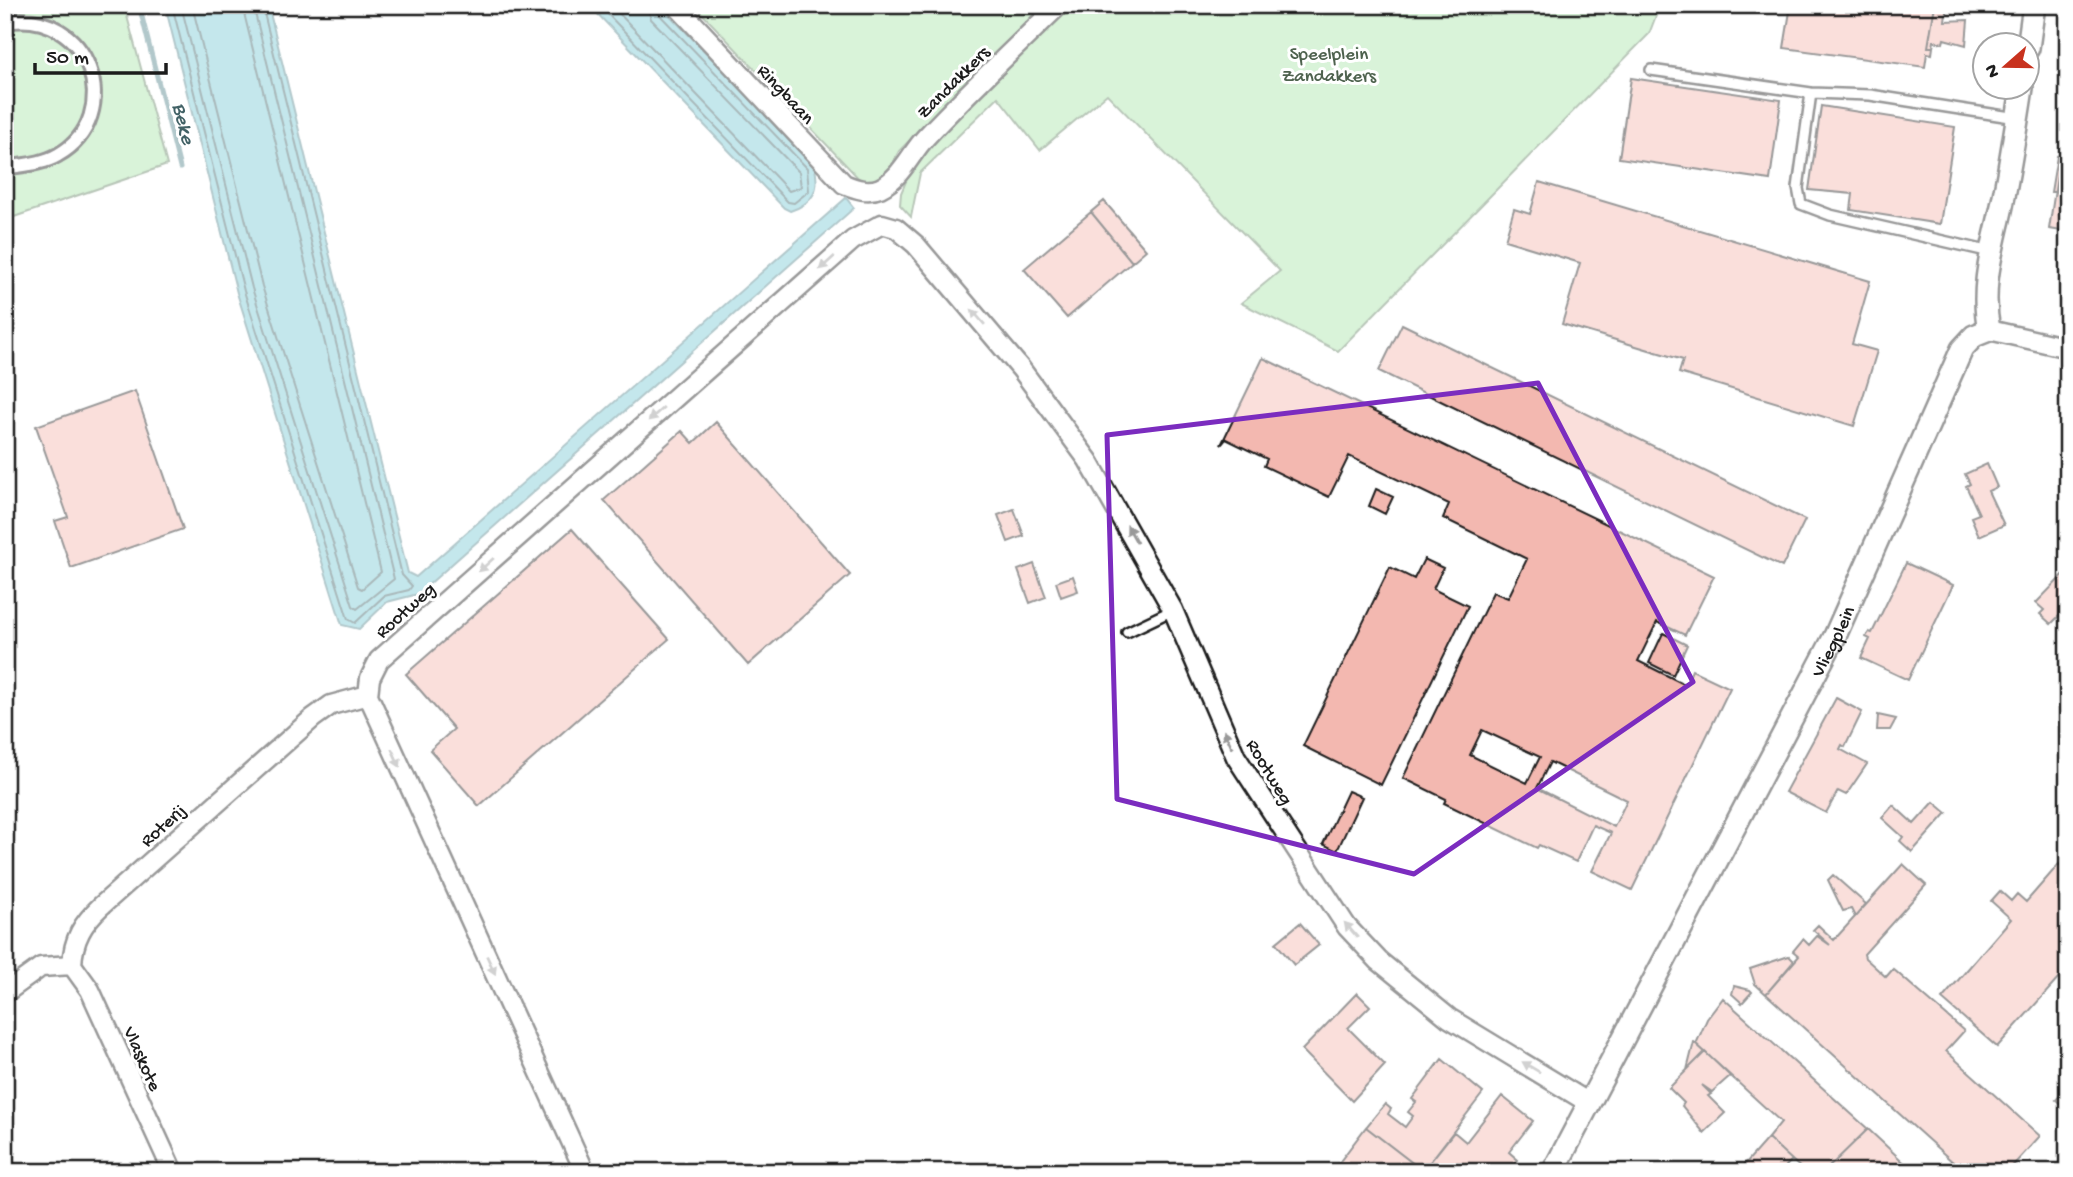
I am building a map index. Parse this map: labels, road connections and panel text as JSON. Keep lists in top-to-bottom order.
{
  "streets": {
    "street": [
      "Zandakkers",
      "Ringbaan",
      "Rootweg",
      "Vliegplein",
      "Roterij",
      "Vlaskote"
    ]
  },
  "crossings": [
    ["Zandakkers", "Ringbaan"],
    ["Rootweg", "Vliegplein"],
    ["Rootweg", "Roterij"],
    ["Roterij", "Vlaskote"]
  ],
  "water": ["Beke"],
  "parks": ["Speelplein Zandakkers"],
  "scale_bar": "50 m",
  "north": "left"
}
